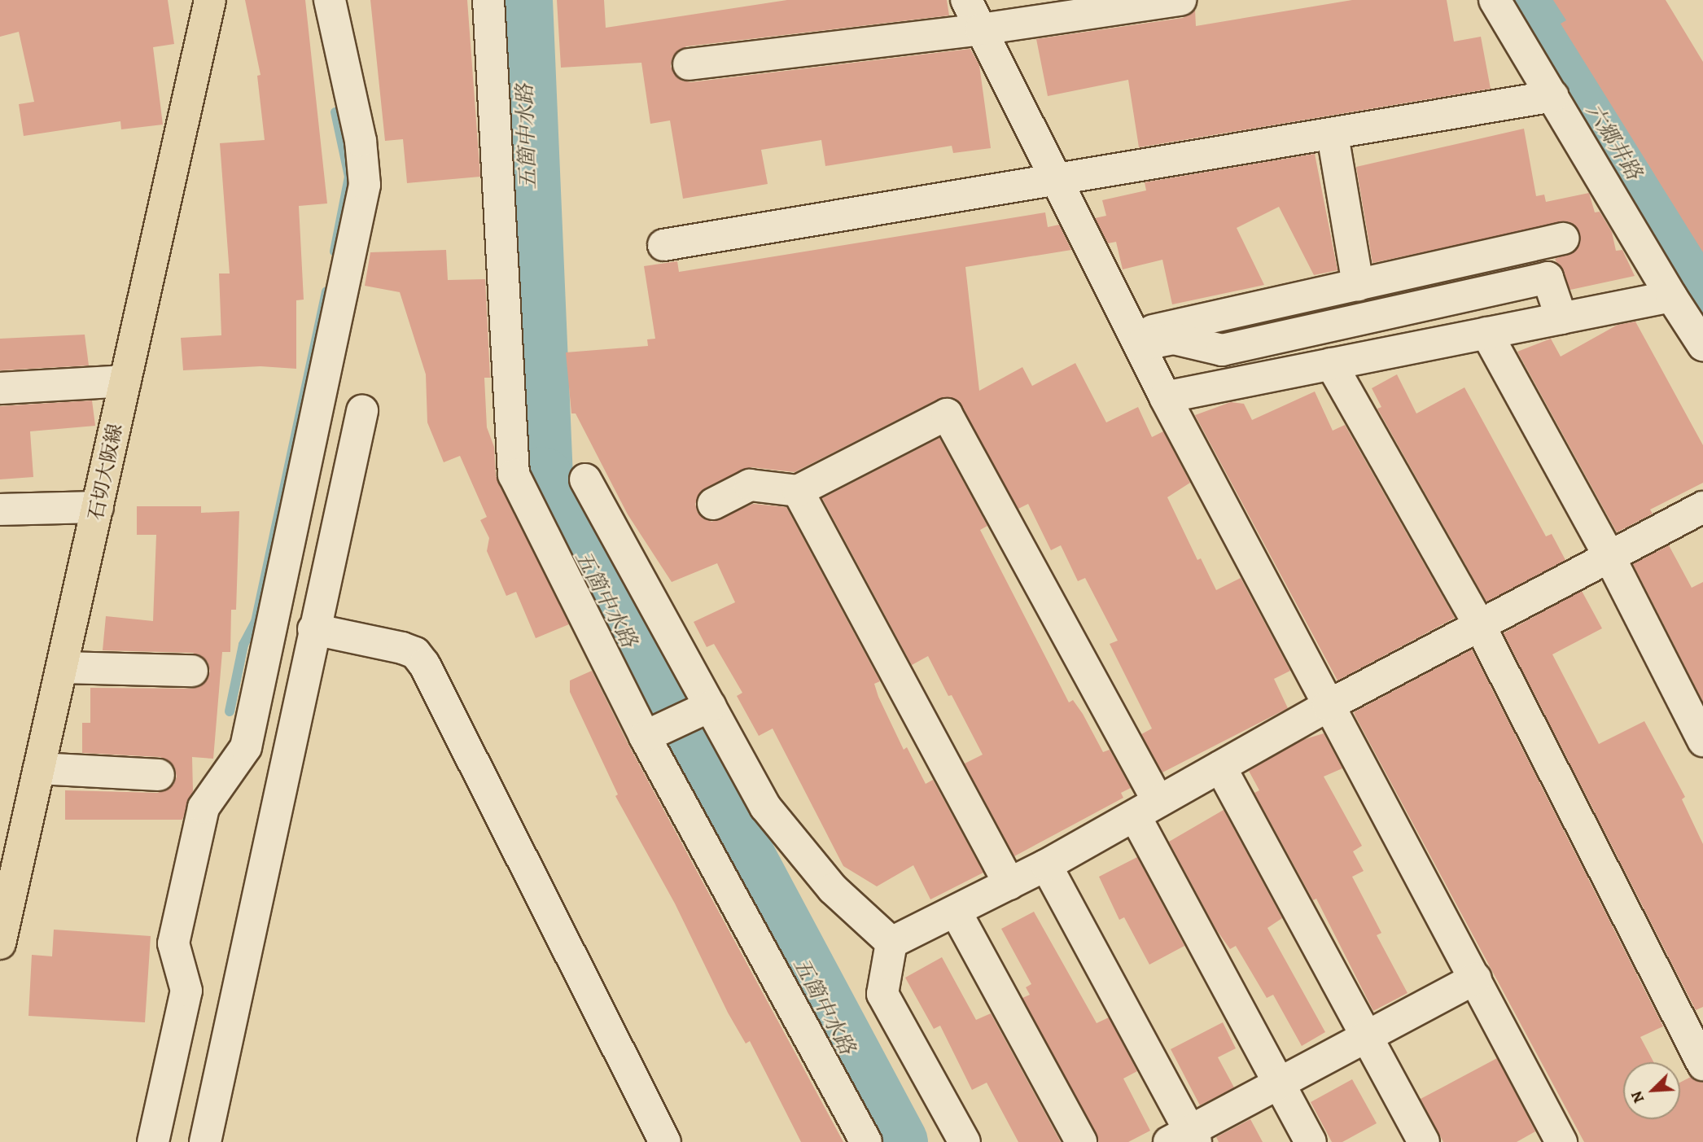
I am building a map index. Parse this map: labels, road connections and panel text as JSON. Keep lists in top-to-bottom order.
{
  "streets": {
    "main road": ["石切大阪線"]
  },
  "water": ["五箇中水路", "六郷井路"],
  "north": "bottom left"
}
